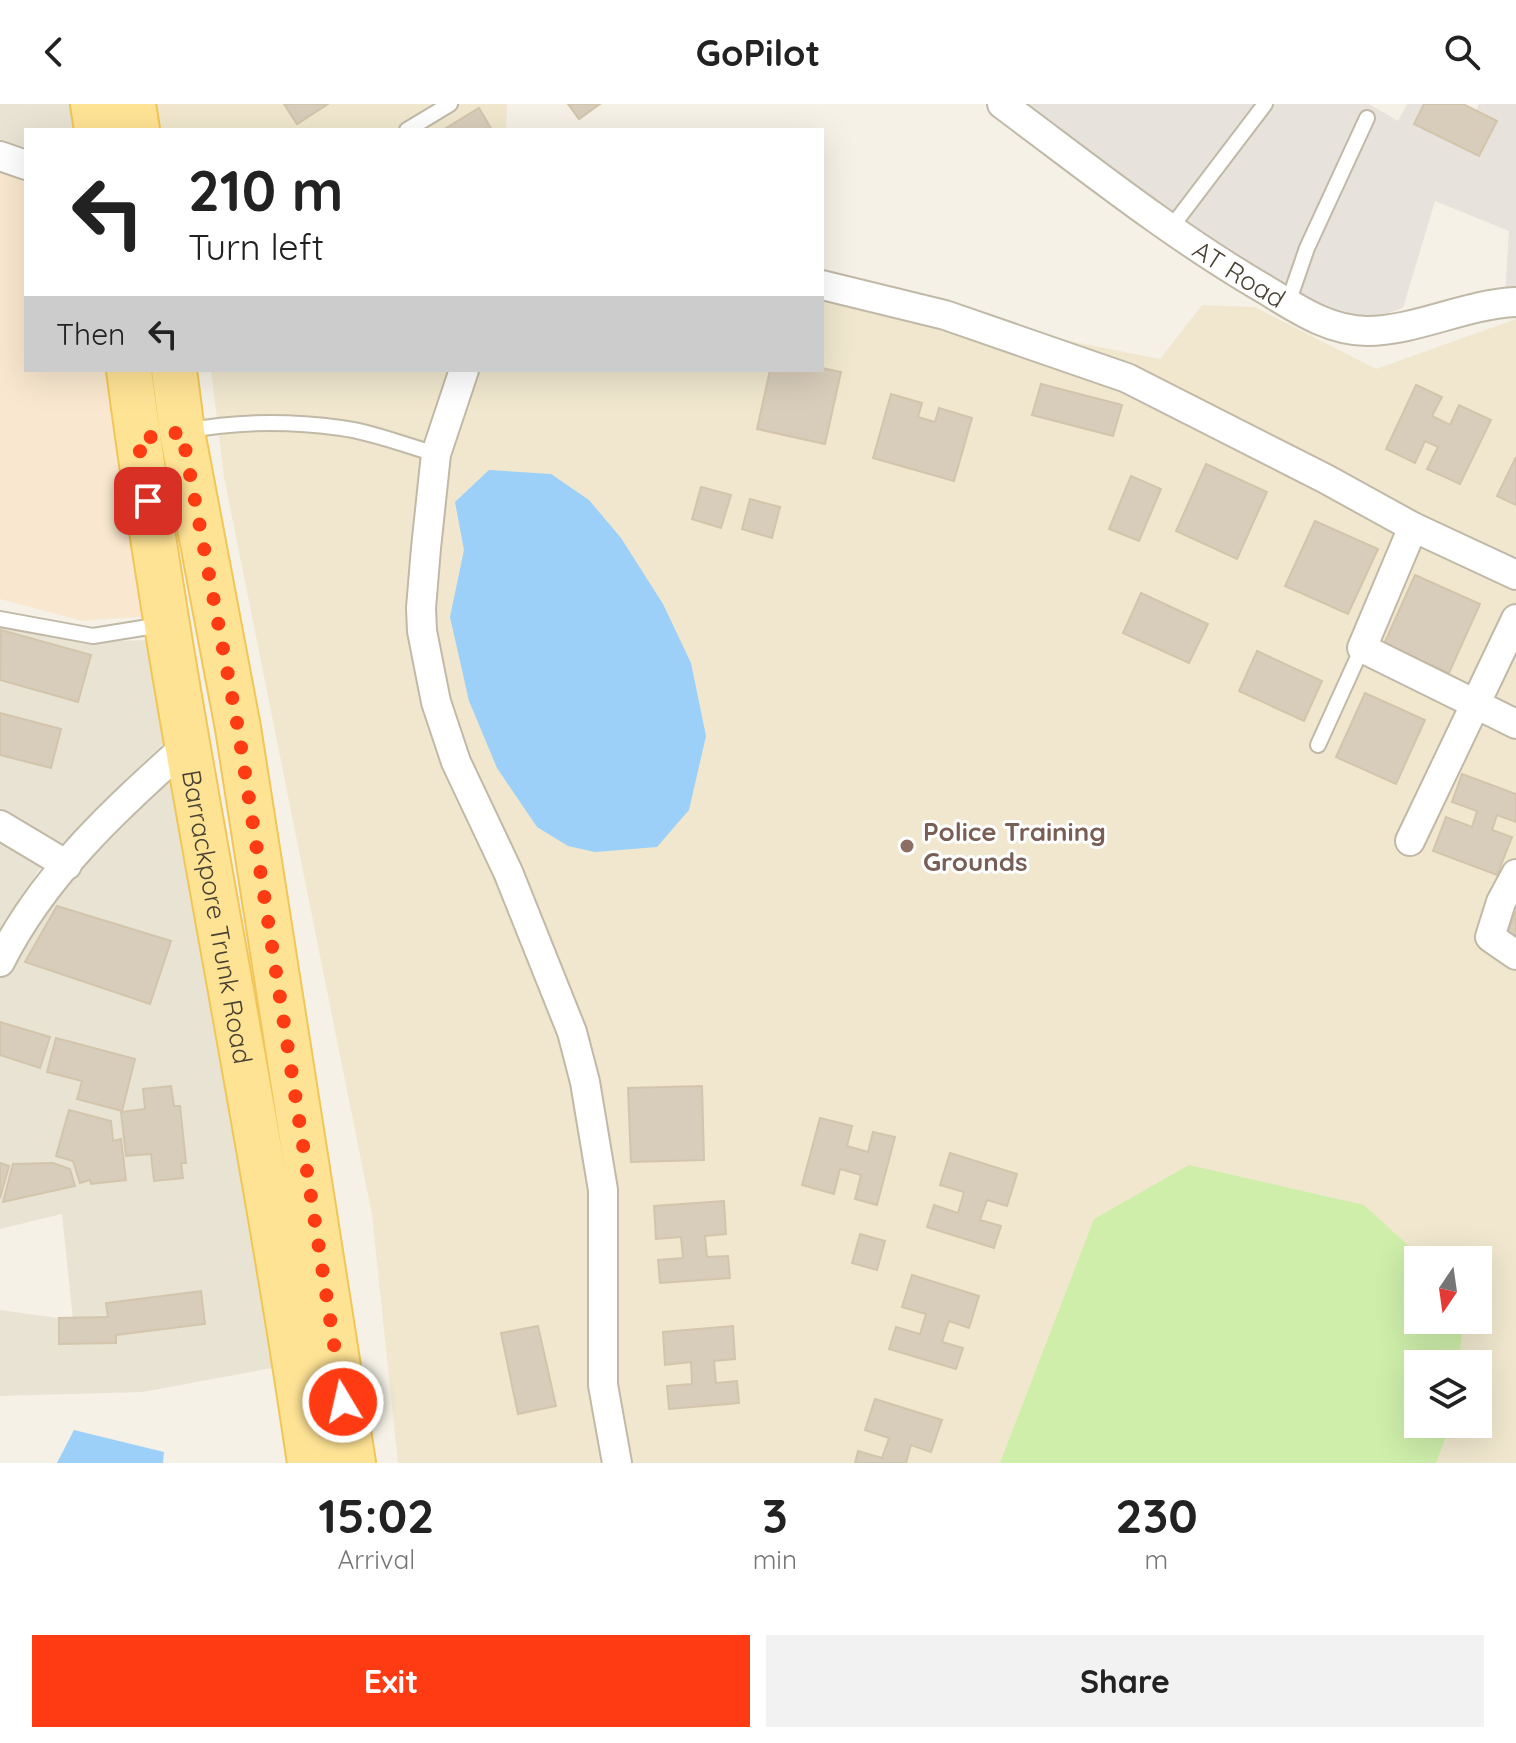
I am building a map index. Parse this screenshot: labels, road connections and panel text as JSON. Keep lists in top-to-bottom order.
{
  "streets": {
    "main road": ["Barrackpore Trunk Road"],
    "street": ["AT Road"]
  },
  "places": ["Police Training Grounds"],
  "north": "bottom",
  "page": {
    "header": "GoPilot",
    "turn": ["210 m", "Turn left"],
    "then": "Then",
    "eta": [
      "15:02",
      "Arrival",
      "3",
      "min",
      "230",
      "m"
    ],
    "buttons": ["Exit", "Share"]
  }
}
